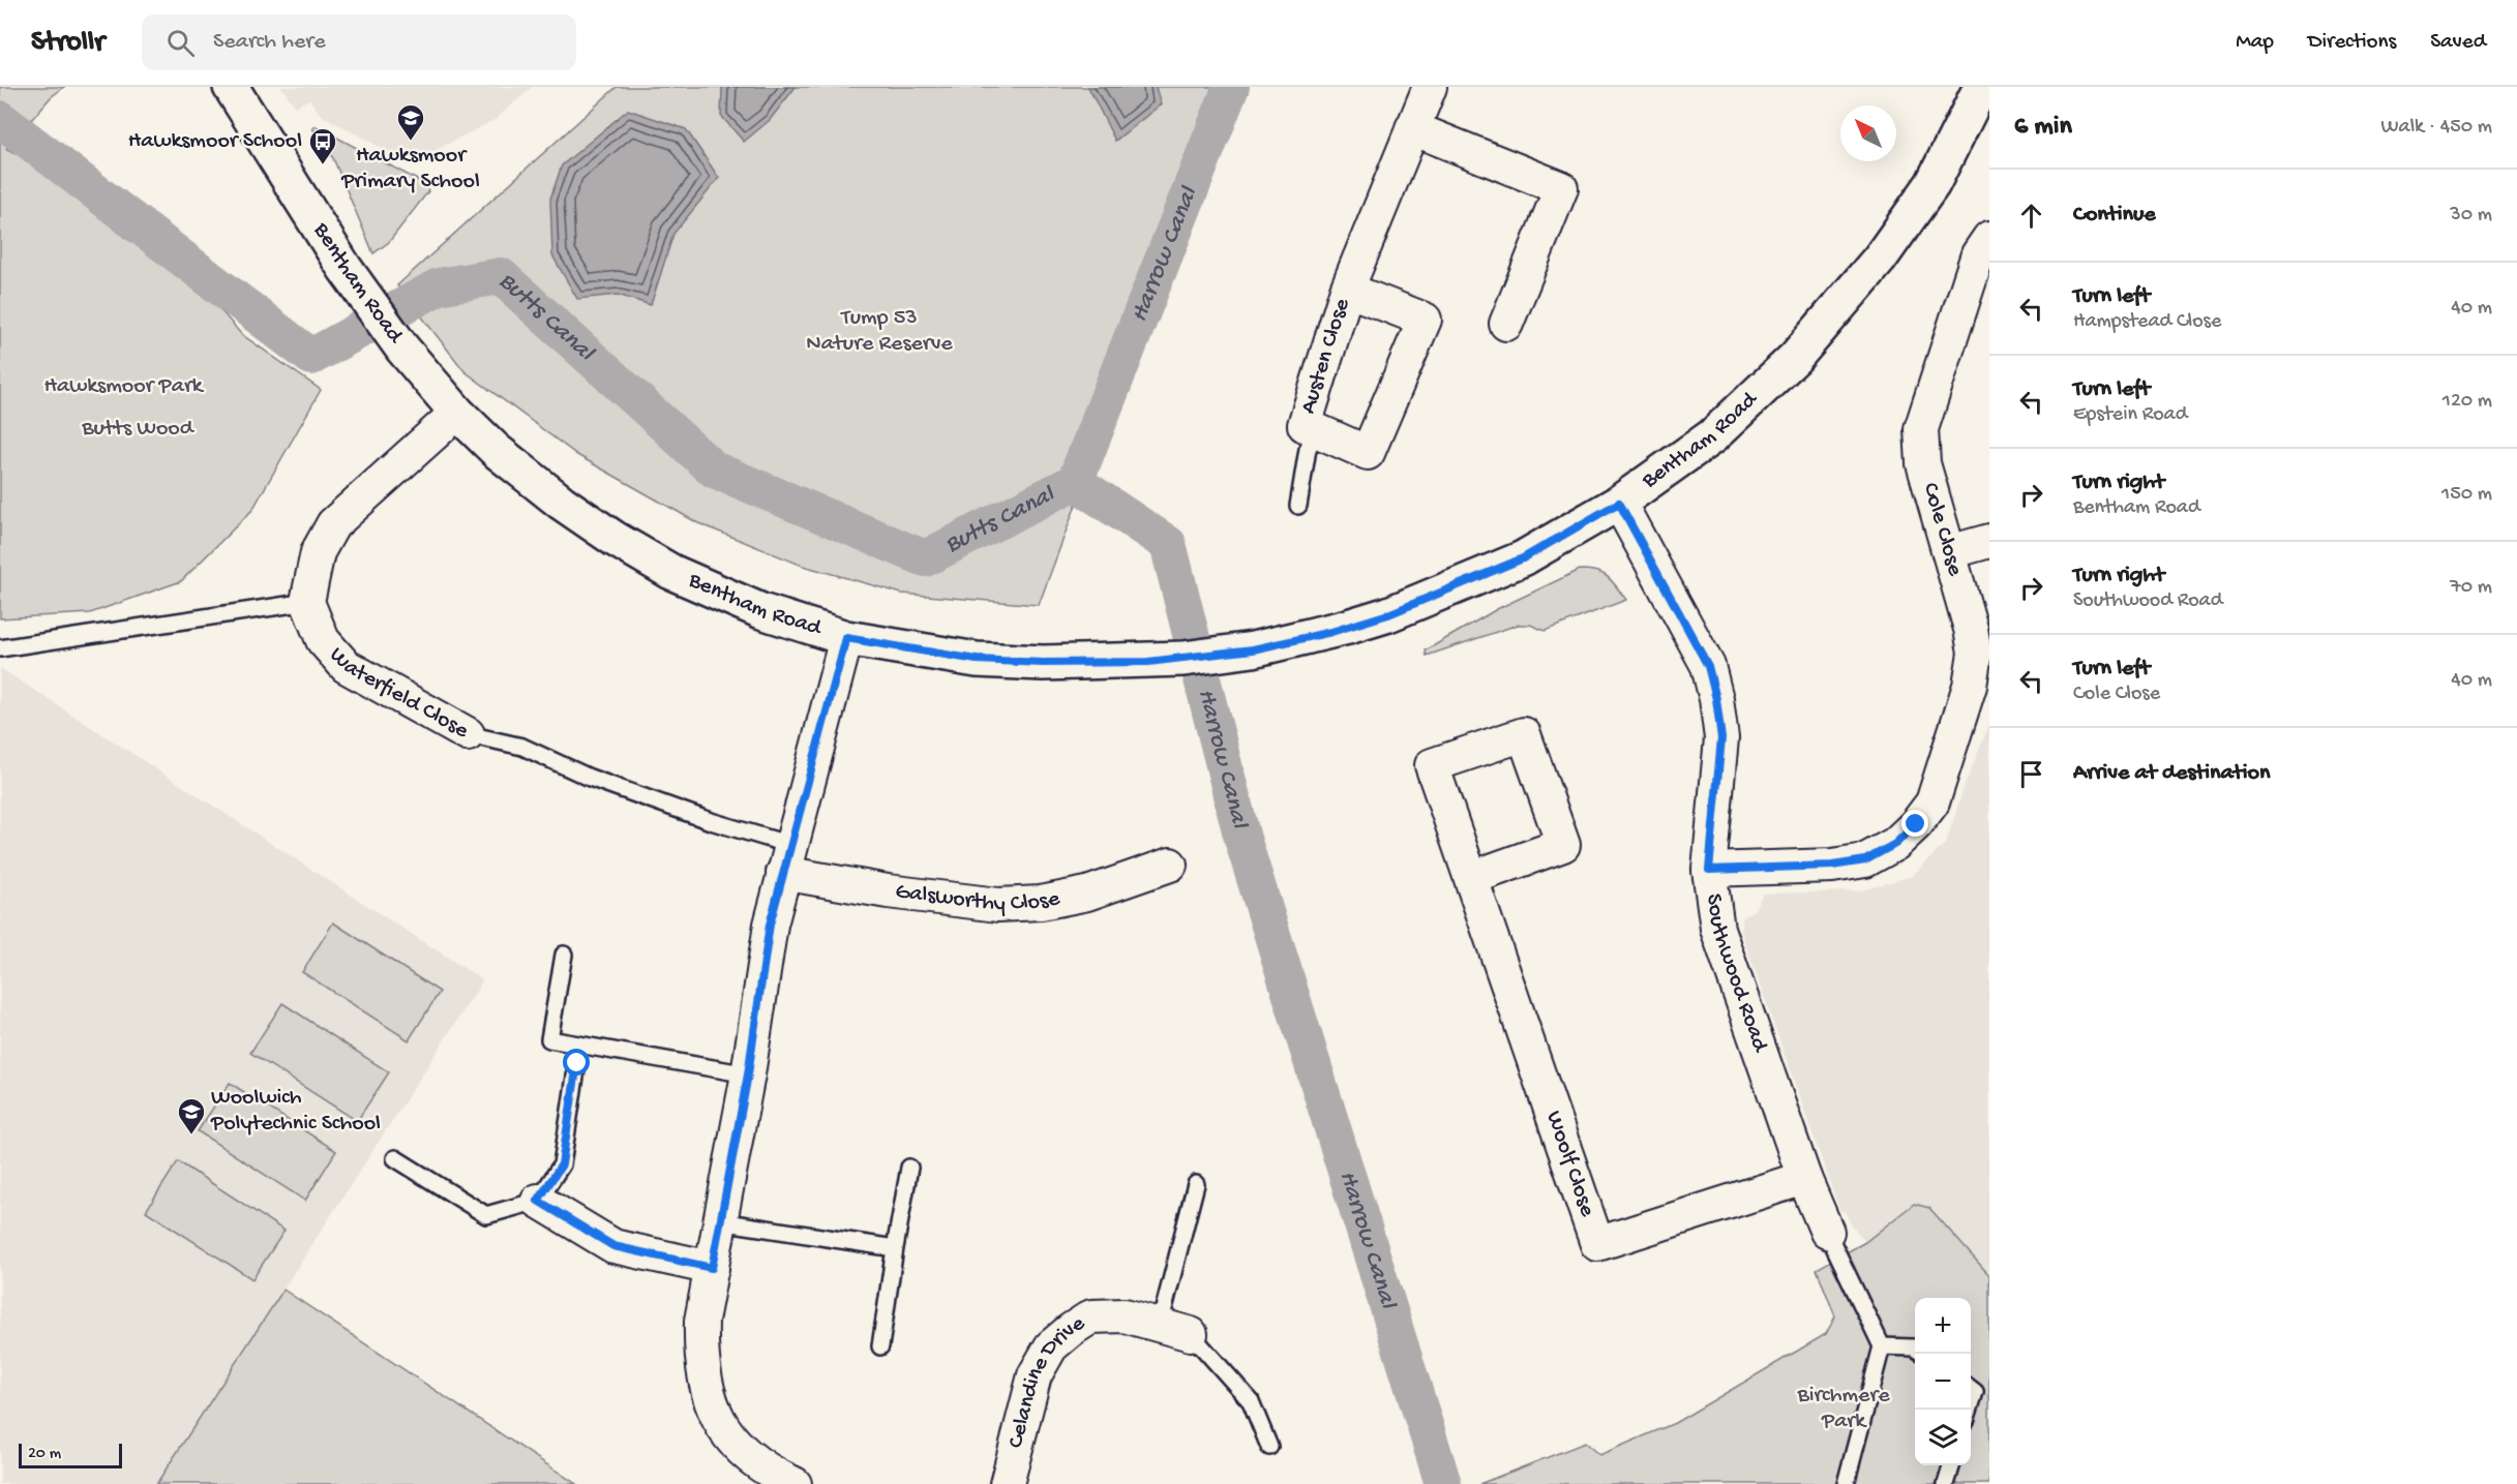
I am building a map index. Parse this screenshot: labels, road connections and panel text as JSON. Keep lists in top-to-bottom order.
{
  "streets": {
    "street": [
      "Bentham Road",
      "Austen Close",
      "Cole Close",
      "Waterfield Close",
      "Galsworthy Close",
      "Southwood Road",
      "Woolf Close",
      "Celandine Drive"
    ]
  },
  "crossings": [
    ["Bentham Road", "Southwood Road"],
    ["Cole Close", "Southwood Road"],
    ["Waterfield Close", "Galsworthy Close"],
    ["Southwood Road", "Woolf Close"]
  ],
  "water": ["Harrow Canal", "Butts Canal"],
  "parks": [
    "Tump 53 Nature Reserve",
    "Hawksmoor Park",
    "Butts Wood",
    "Birchmere Park"
  ],
  "places": {
    "school or university": ["Hawksmoor Primary School", "Woolwich Polytechnic School"],
    "bus stop": ["Hawksmoor School"]
  },
  "scale_bar": "20 m",
  "north": "top left",
  "page": {
    "header": "Strollr",
    "search": "Search here",
    "nav": ["Map", "Directions", "Saved"],
    "heading": ["6 min", "Walk · 450 m"],
    "list": [
      ["Continue", "30 m"],
      ["Turn left", "Hampstead Close", "40 m"],
      ["Turn left", "Epstein Road", "120 m"],
      ["Turn right", "Bentham Road", "150 m"],
      ["Turn right", "Southwood Road", "70 m"],
      ["Turn left", "Cole Close", "40 m"],
      "Arrive at destination"
    ],
    "map_buttons": ["+", "−"],
    "scale": "20 m"
  }
}
